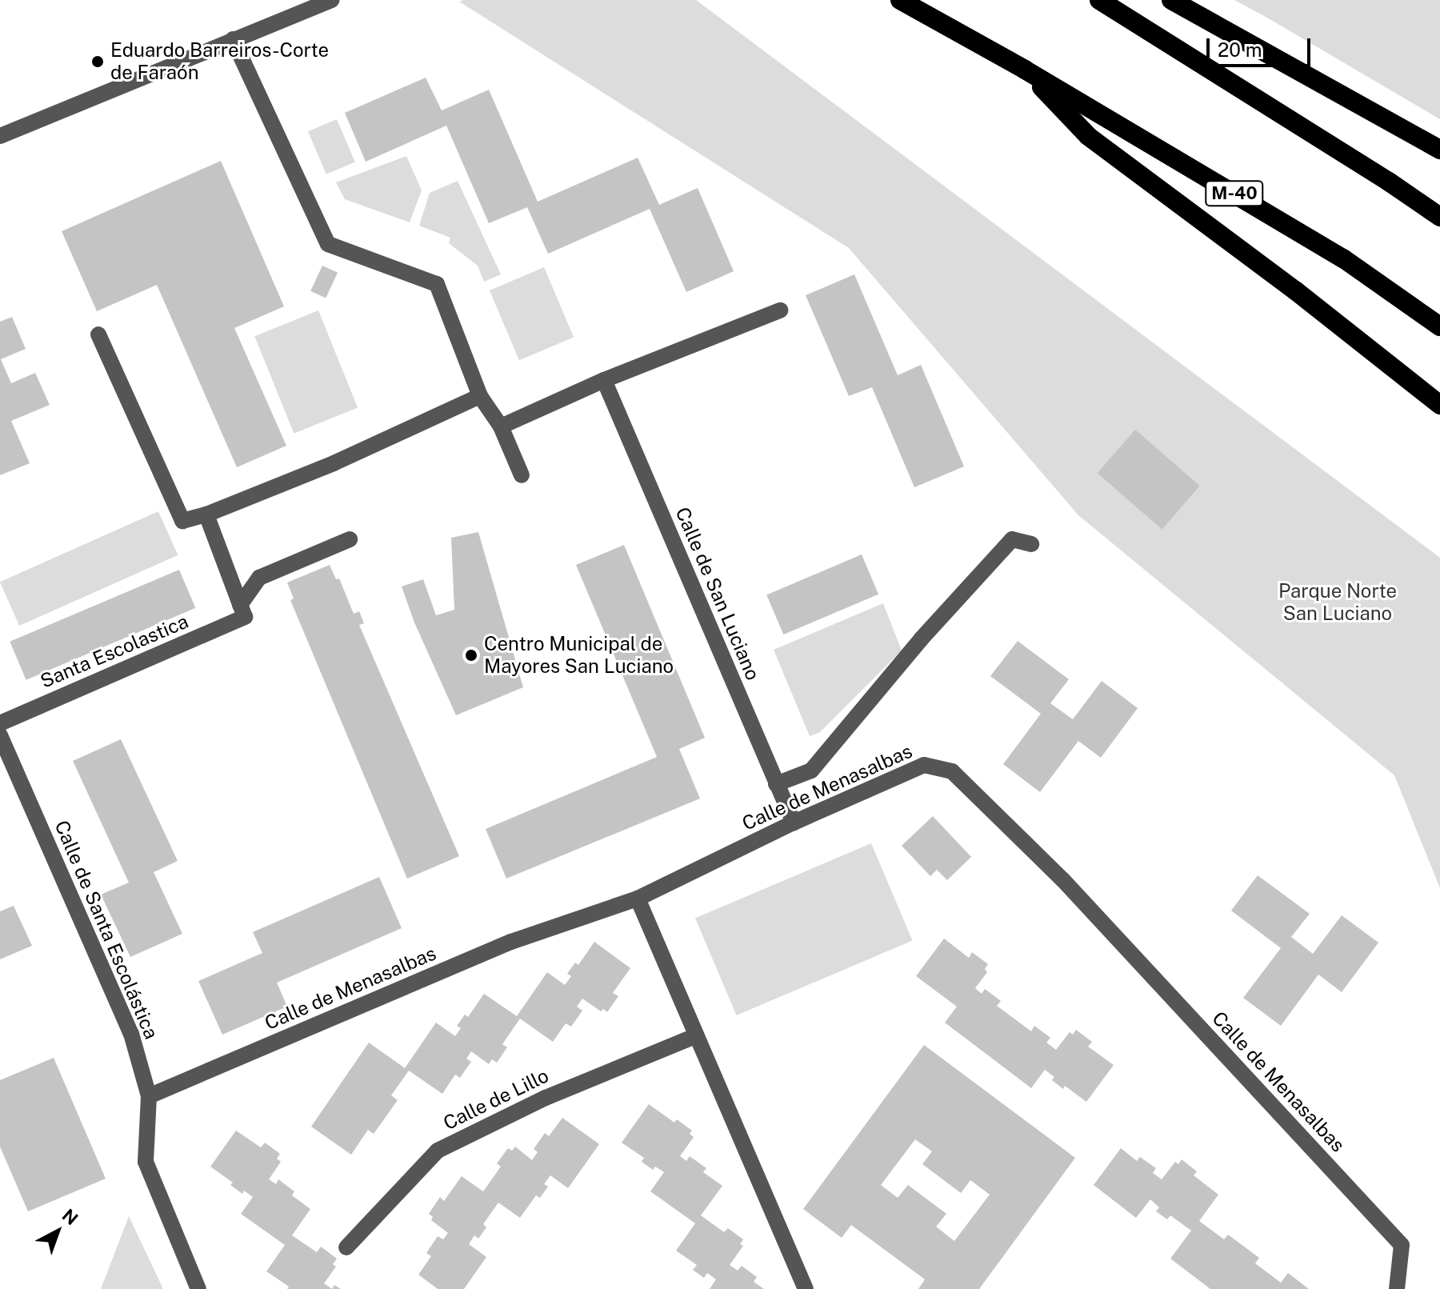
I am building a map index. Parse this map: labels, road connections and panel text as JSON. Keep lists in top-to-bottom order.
{
  "streets": {
    "highway": ["M-40"],
    "street": [
      "Calle de San Luciano",
      "Santa Escolastica",
      "Calle de Menasalbas",
      "Calle de Santa Escolástica",
      "Calle de Lillo"
    ]
  },
  "crossings": [
    ["Calle de San Luciano", "Calle de Menasalbas"],
    ["Calle de Menasalbas", "Calle de Santa Escolástica"]
  ],
  "parks": ["Parque Norte San Luciano"],
  "places": ["Eduardo Barreiros-Corte de Faraón", "Centro Municipal de Mayores San Luciano"],
  "scale_bar": "20 m",
  "north": "top right"
}
